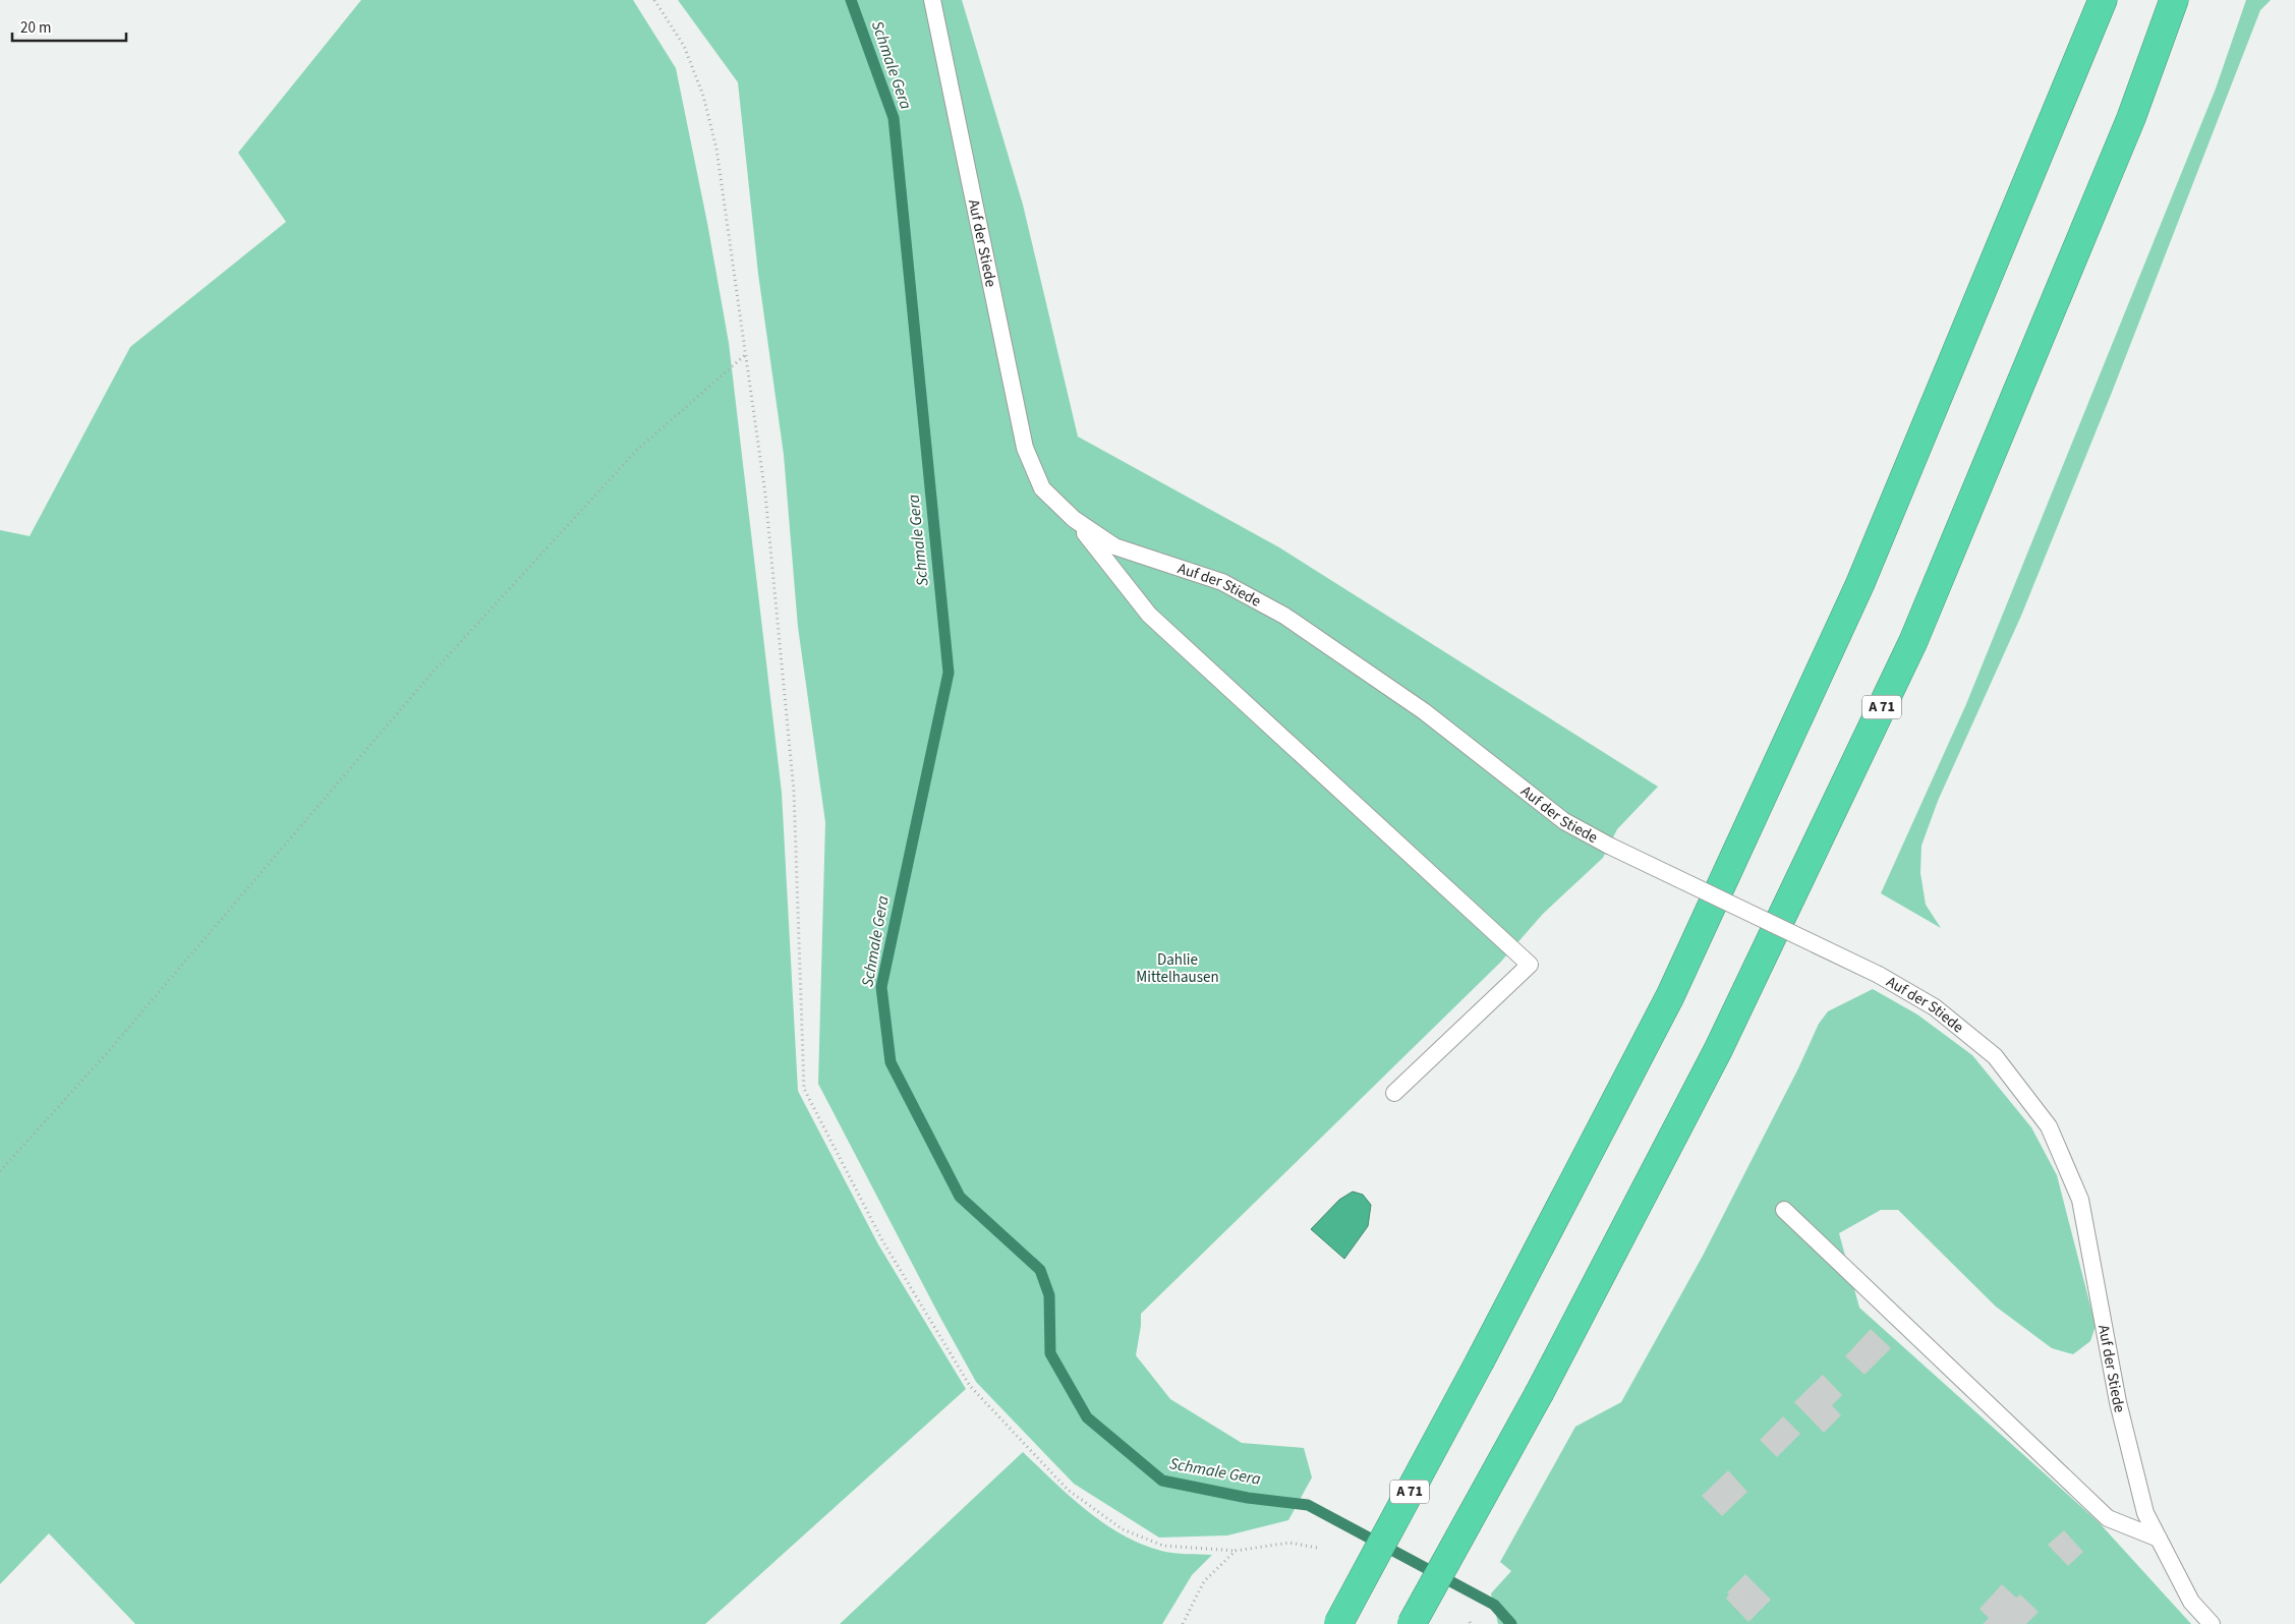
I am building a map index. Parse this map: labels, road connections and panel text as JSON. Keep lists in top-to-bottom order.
{
  "streets": {
    "highway": ["A 71"],
    "lane": ["Auf der Stiede"]
  },
  "water": ["Schmale Gera"],
  "parks": ["Dahlie Mittelhausen"],
  "scale_bar": "20 m"
}
